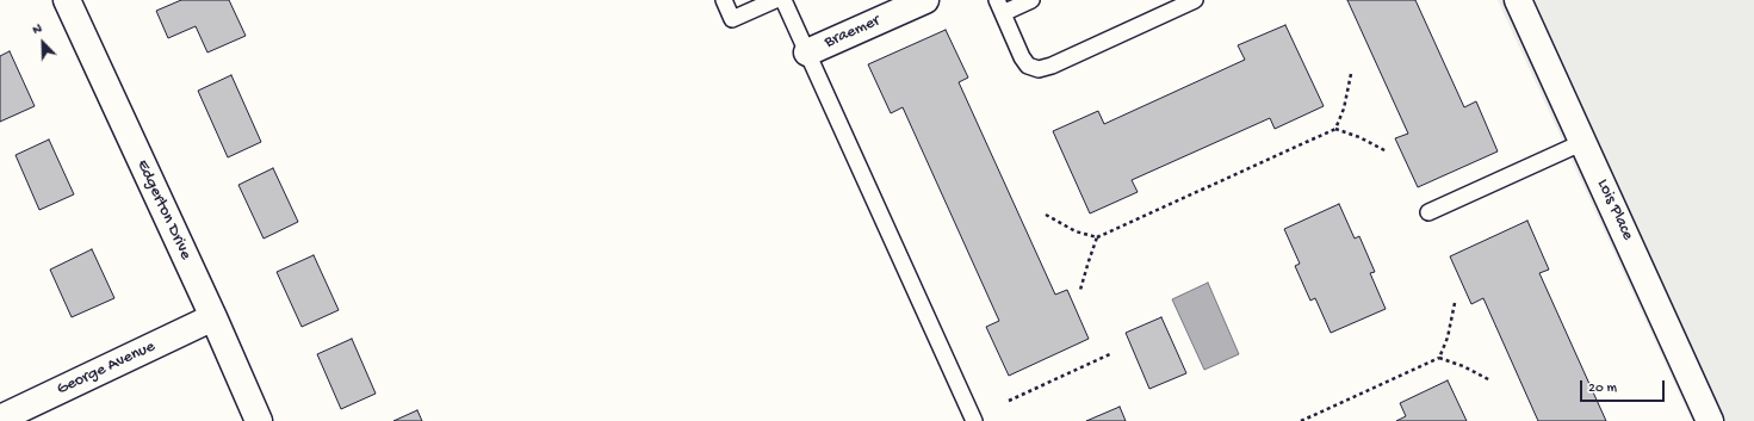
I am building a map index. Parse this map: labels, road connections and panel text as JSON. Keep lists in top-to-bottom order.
{
  "streets": {
    "street": [
      "Braemer",
      "Edgerton Drive",
      "Lois Place",
      "George Avenue"
    ]
  },
  "crossings": [
    ["Edgerton Drive", "George Avenue"]
  ],
  "scale_bar": "20 m",
  "north": "top left"
}
